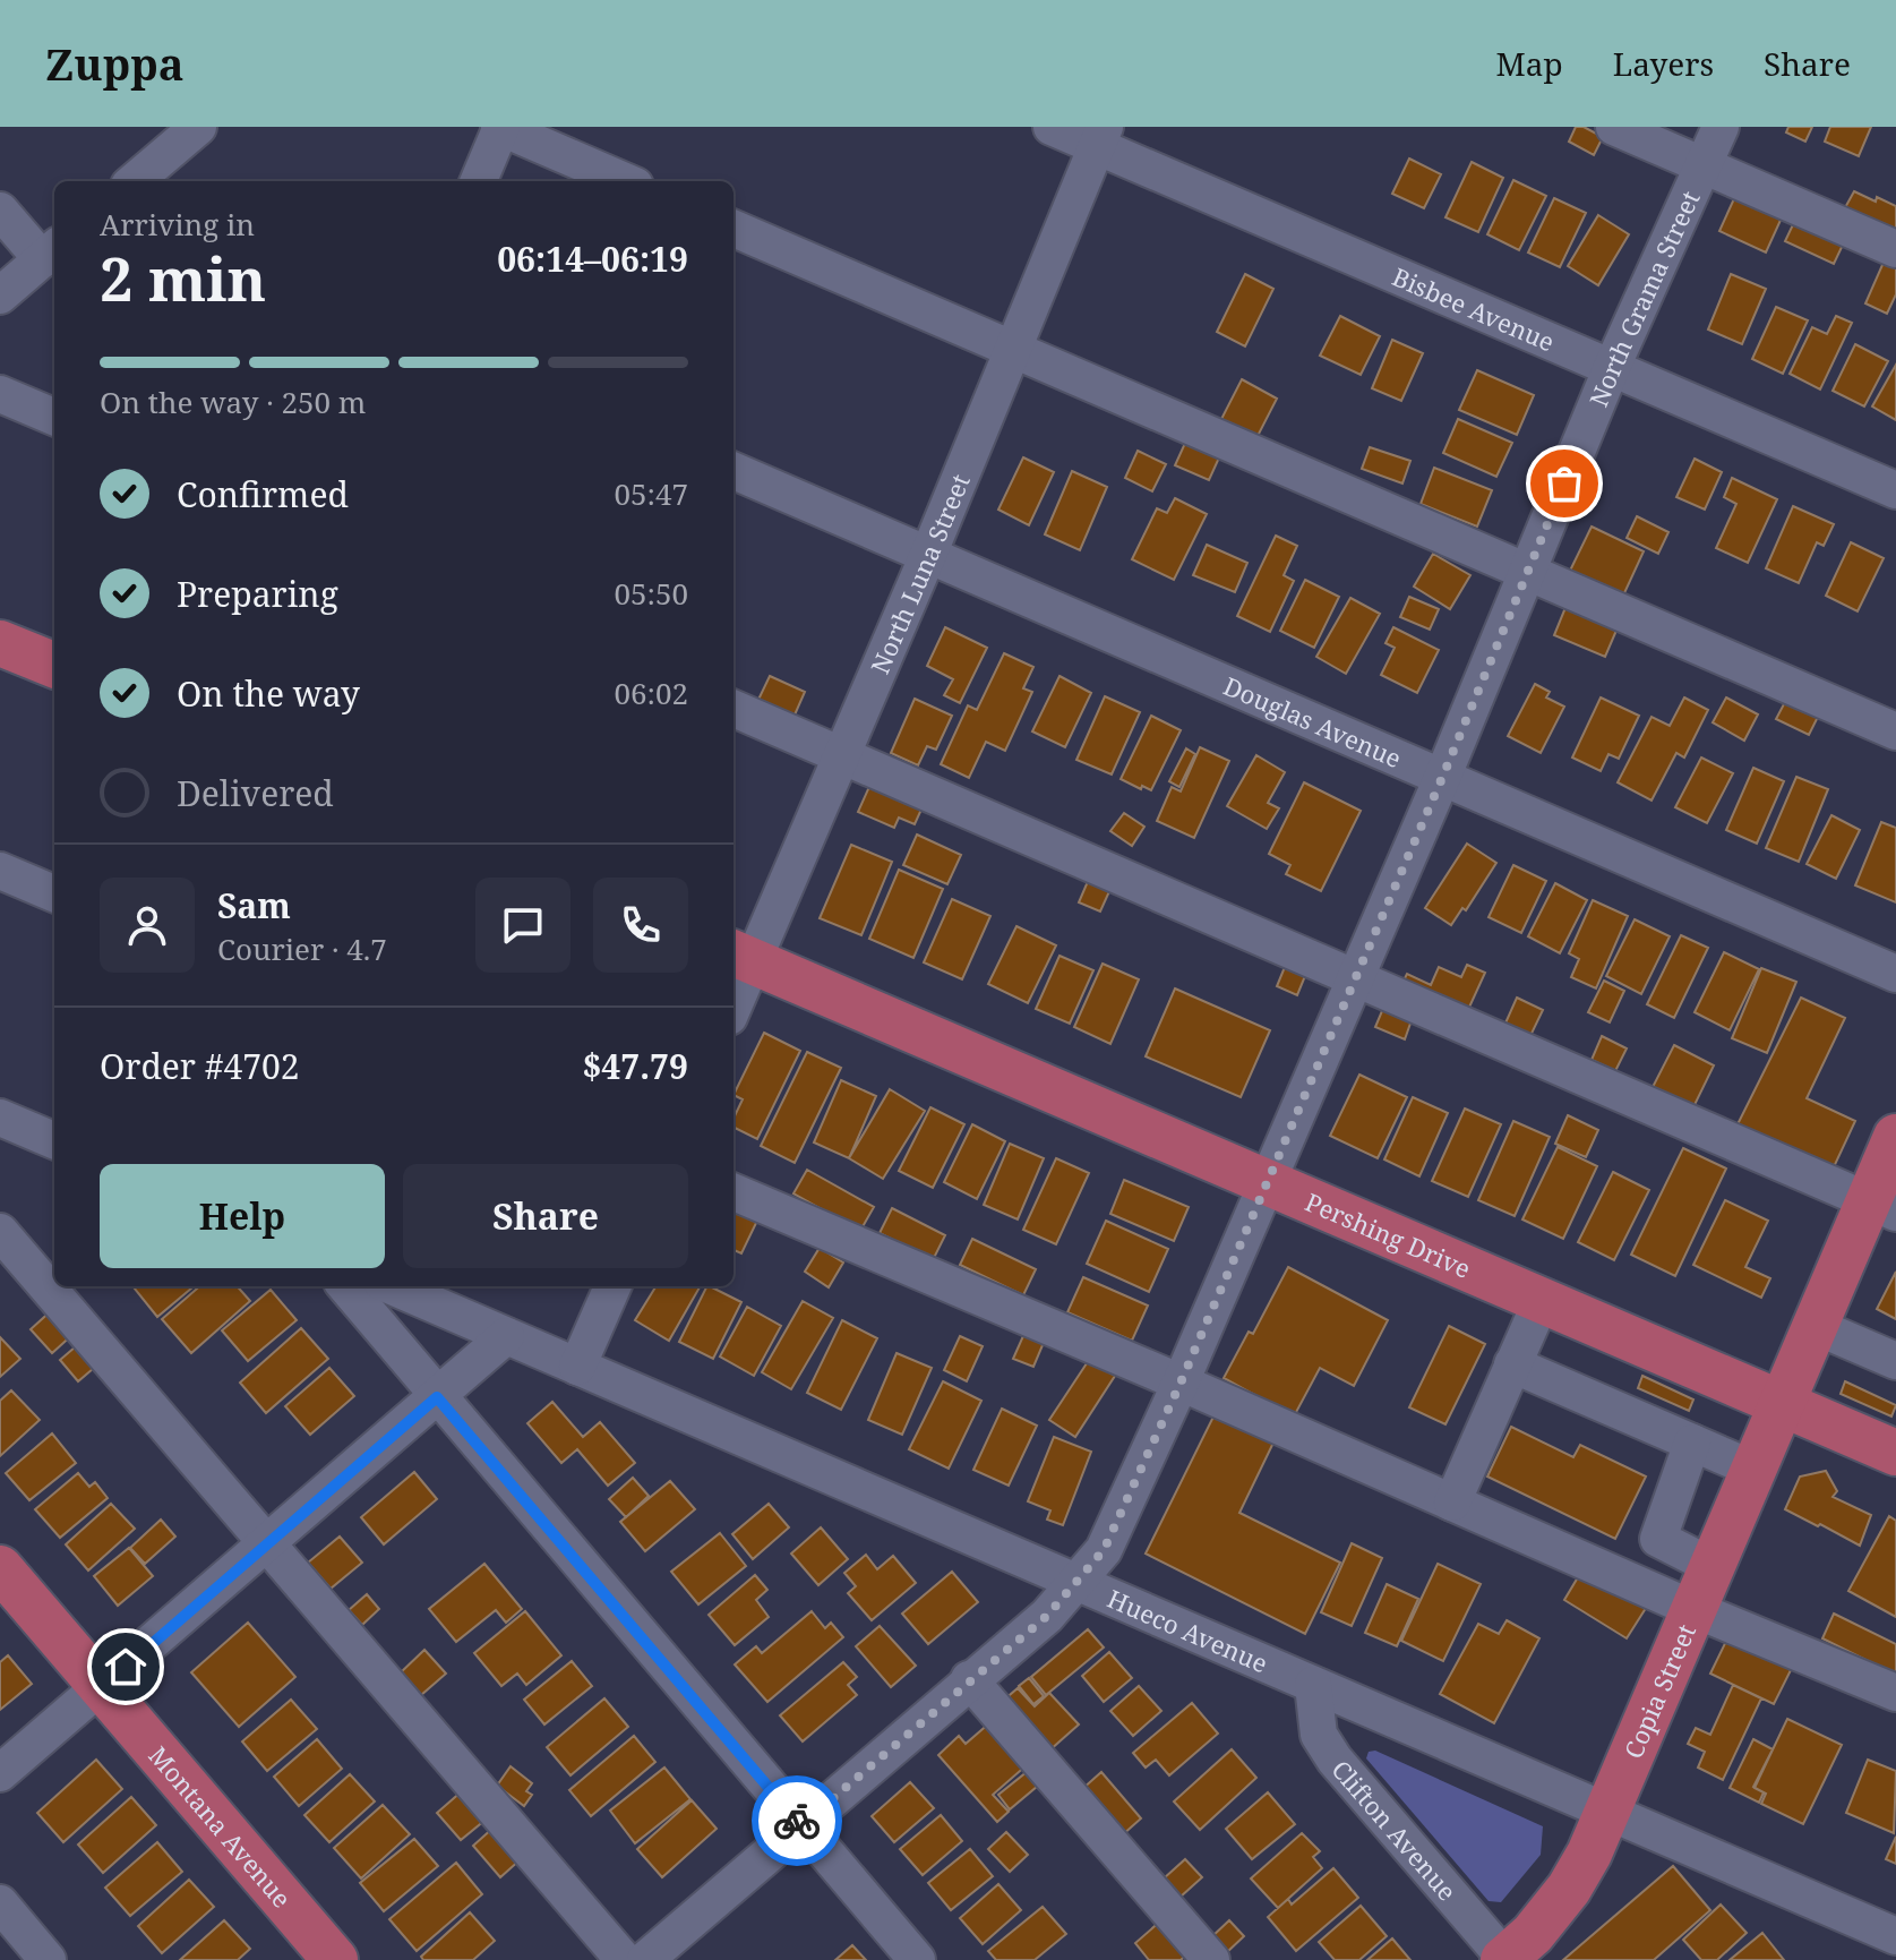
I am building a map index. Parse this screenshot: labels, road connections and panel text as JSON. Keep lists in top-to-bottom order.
{
  "streets": {
    "main road": ["Pershing Drive", "Copia Street", "Montana Avenue"],
    "street": [
      "North Grama Street",
      "Bisbee Avenue",
      "North Luna Street",
      "Douglas Avenue",
      "Hueco Avenue",
      "Clifton Avenue"
    ]
  },
  "crossings": [
    ["North Grama Street", "Bisbee Avenue"],
    ["North Grama Street", "Douglas Avenue"],
    ["North Grama Street", "Pershing Drive"],
    ["North Grama Street", "Hueco Avenue"],
    ["Bisbee Avenue", "North Luna Street"],
    ["North Luna Street", "Douglas Avenue"],
    ["North Luna Street", "Pershing Drive"],
    ["Pershing Drive", "Copia Street"],
    ["Hueco Avenue", "Copia Street"],
    ["Hueco Avenue", "Clifton Avenue"],
    ["Copia Street", "Clifton Avenue"]
  ],
  "page": {
    "header": "Zuppa",
    "nav": ["Map", "Layers", "Share"],
    "heading": ["2 min", "Arriving in", "06:14–06:19"],
    "panel": [
      "Sam",
      "Courier · 4.7",
      "Order #4702",
      "$47.79"
    ],
    "bar": "On the way · 250 m",
    "list": [
      ["Confirmed", "05:47"],
      ["Preparing", "05:50"],
      ["On the way", "06:02"],
      "Delivered"
    ],
    "buttons": ["Help", "Share"]
  }
}
